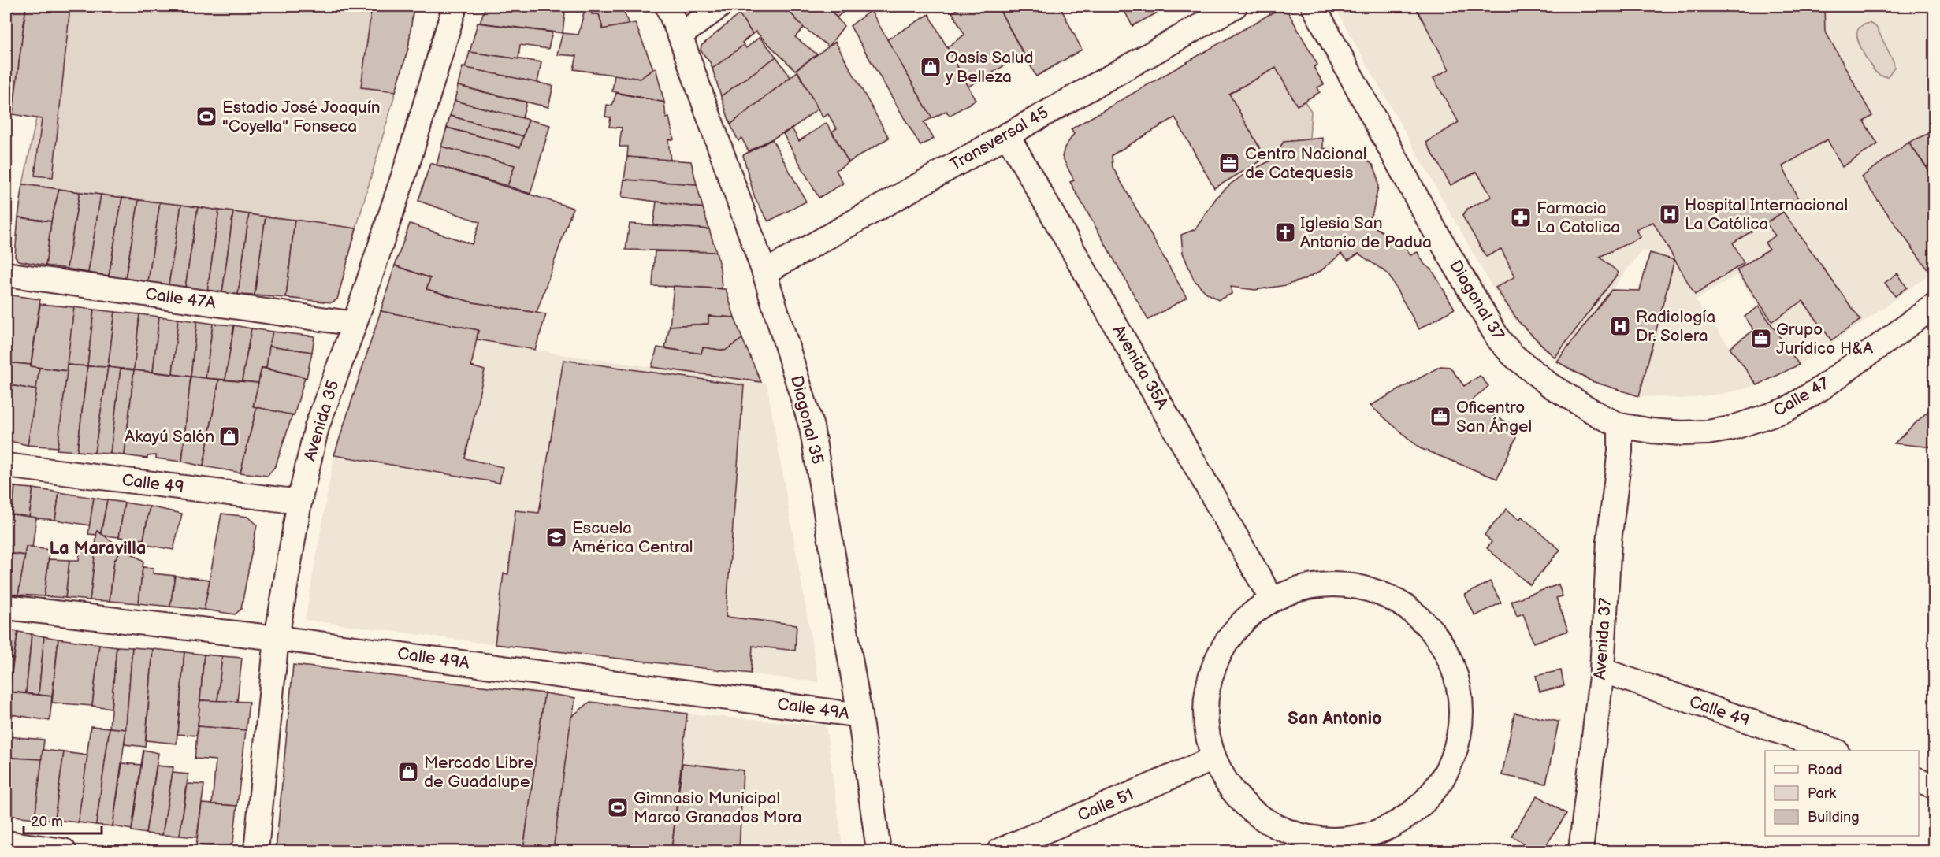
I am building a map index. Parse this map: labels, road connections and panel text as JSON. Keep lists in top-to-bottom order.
{
  "streets": {
    "street": [
      "Transversal 45",
      "Calle 47A",
      "Diagonal 37",
      "Avenida 35A",
      "Calle 47",
      "Diagonal 35",
      "Avenida 35",
      "Calle 49",
      "Avenida 37",
      "Calle 49A",
      "Calle 51"
    ]
  },
  "crossings": [
    ["Transversal 45", "Avenida 35A"],
    ["Transversal 45", "Diagonal 35"],
    ["Calle 47A", "Avenida 35"],
    ["Diagonal 37", "Calle 47"],
    ["Diagonal 37", "Avenida 37"],
    ["Calle 47", "Avenida 37"],
    ["Diagonal 35", "Calle 49A"],
    ["Avenida 35", "Calle 49"],
    ["Avenida 35", "Calle 49A"],
    ["Calle 49", "Avenida 37"]
  ],
  "districts": ["La Maravilla", "San Antonio"],
  "places": {
    "shop": ["Oasis Salud y Belleza", "Akayú Salón", "Mercado Libre de Guadalupe"],
    "sports": ["Estadio José Joaquín \"Coyella\" Fonseca", "Gimnasio Municipal Marco Granados Mora"],
    "office": ["Centro Nacional de Catequesis", "Grupo Jurídico H&A", "Oficentro San Ángel"],
    "hospital": ["Hospital Internacional La Católica", "Radiología Dr. Solera"],
    "pharmacy": ["Farmacia La Catolica"],
    "church": ["Iglesia San Antonio de Padua"],
    "school or university": ["Escuela América Central"]
  },
  "legend": ["Road", "Park", "Building"],
  "scale_bar": "20 m"
}
